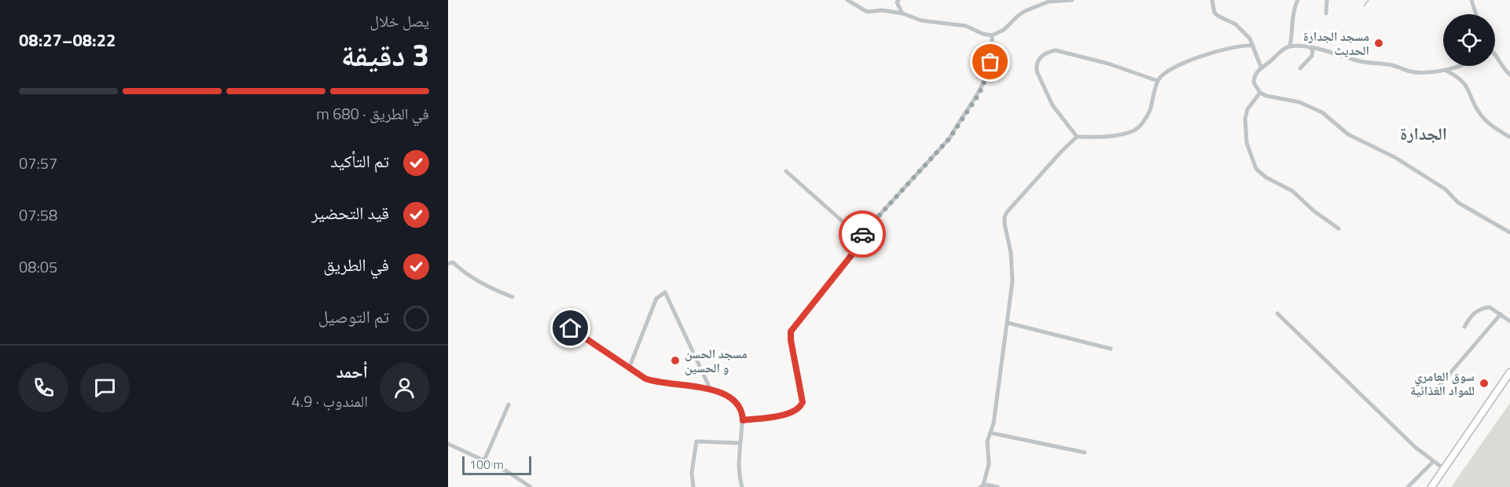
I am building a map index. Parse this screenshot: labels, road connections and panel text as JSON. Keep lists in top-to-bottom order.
{
  "districts": ["الجدارة"],
  "places": ["مسجد الجدارة الحديث", "مسجد الحسن و الحسين", "سوق العامري للمواد الغذائية"],
  "scale_bar": "100 m",
  "page": {
    "heading": ["3 دقيقة", "يصل خلال", "08:22–08:27"],
    "panel": ["أحمد", "المندوب · 4.9"],
    "bar": "في الطريق · 680 m",
    "list": [
      ["تم التأكيد", "07:57"],
      ["قيد التحضير", "07:58"],
      ["في الطريق", "08:05"],
      "تم التوصيل"
    ],
    "scale": "100 m"
  }
}
